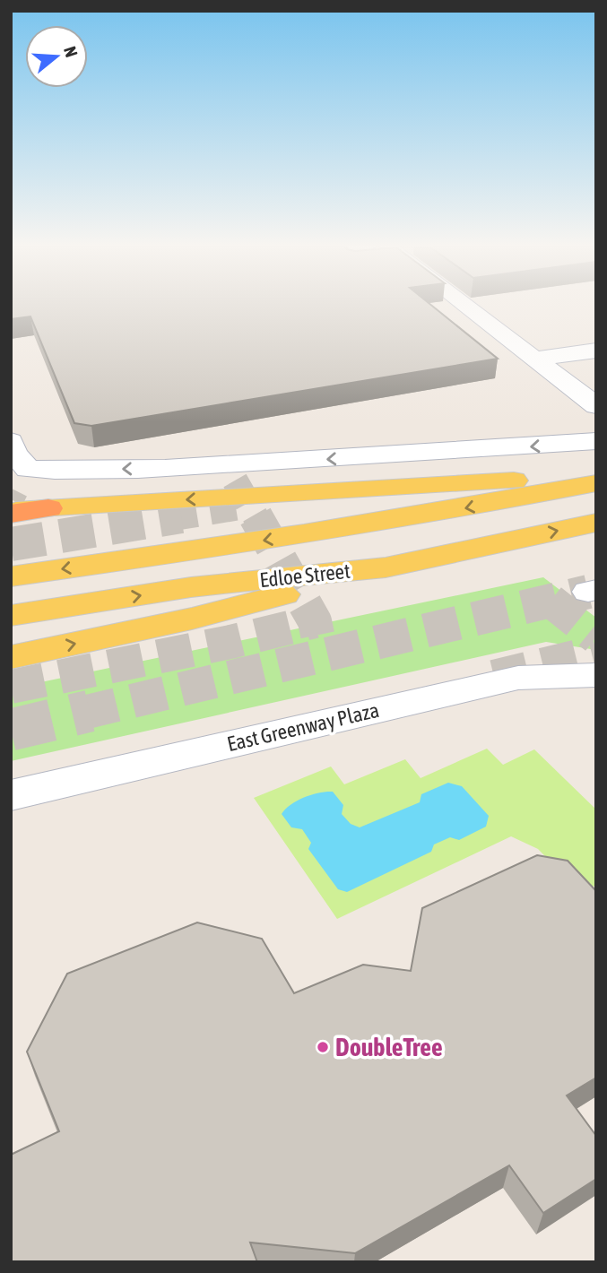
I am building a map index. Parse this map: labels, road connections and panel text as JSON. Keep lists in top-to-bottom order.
{
  "streets": {
    "main road": ["Edloe Street"],
    "street": ["East Greenway Plaza"]
  },
  "places": ["DoubleTree"],
  "north": "right"
}
